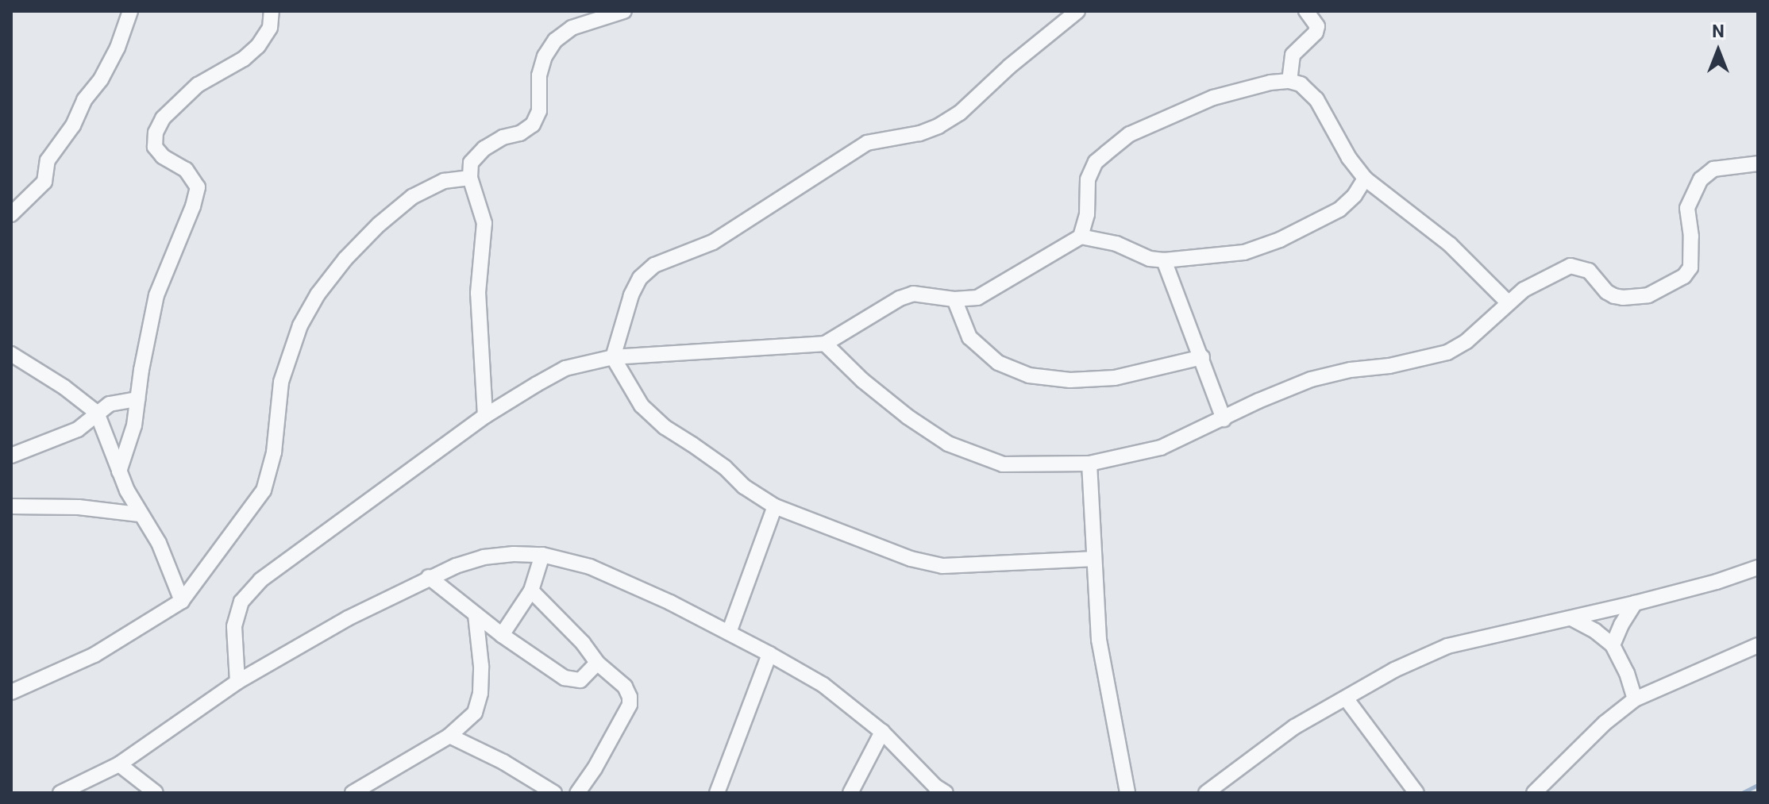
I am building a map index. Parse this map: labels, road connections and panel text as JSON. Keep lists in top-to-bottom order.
{
  "north": "top"
}
